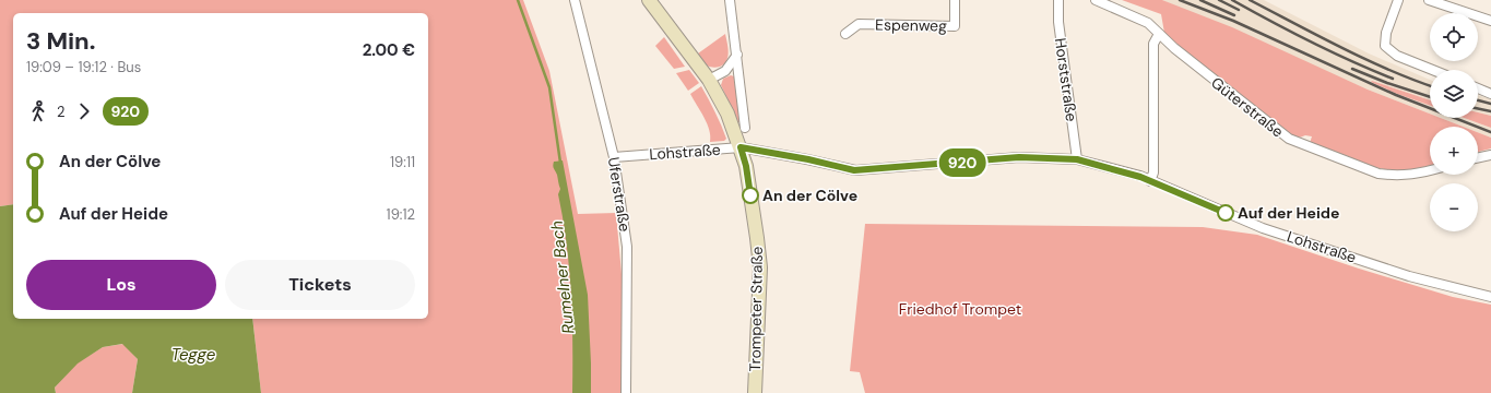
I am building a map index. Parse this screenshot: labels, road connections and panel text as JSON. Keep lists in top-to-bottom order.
{
  "streets": {
    "street": [
      "Espenweg",
      "Horststraße",
      "Güterstraße",
      "Lohstraße",
      "Uferstraße",
      "Trompeter Straße"
    ]
  },
  "crossings": [
    ["Horststraße", "Lohstraße"],
    ["Lohstraße", "Uferstraße"],
    ["Lohstraße", "Trompeter Straße"]
  ],
  "water": ["Rumelner Bach", "Tegge"],
  "parks": ["Friedhof Trompet"],
  "places": ["An der Cölve", "Auf der Heide"],
  "lines": ["bus line 920"],
  "page": {
    "on_map": "920",
    "map_buttons": ["+", "−"],
    "heading": ["3 Min.", "19:09 – 19:12 · Bus", "2.00 €"],
    "legs": ["2", "920"],
    "list": [
      {
        "name": "An der Cölve",
        "value": "19:11"
      },
      {
        "name": "Auf der Heide",
        "value": "19:12"
      }
    ],
    "buttons": ["Los", "Tickets"]
  }
}
